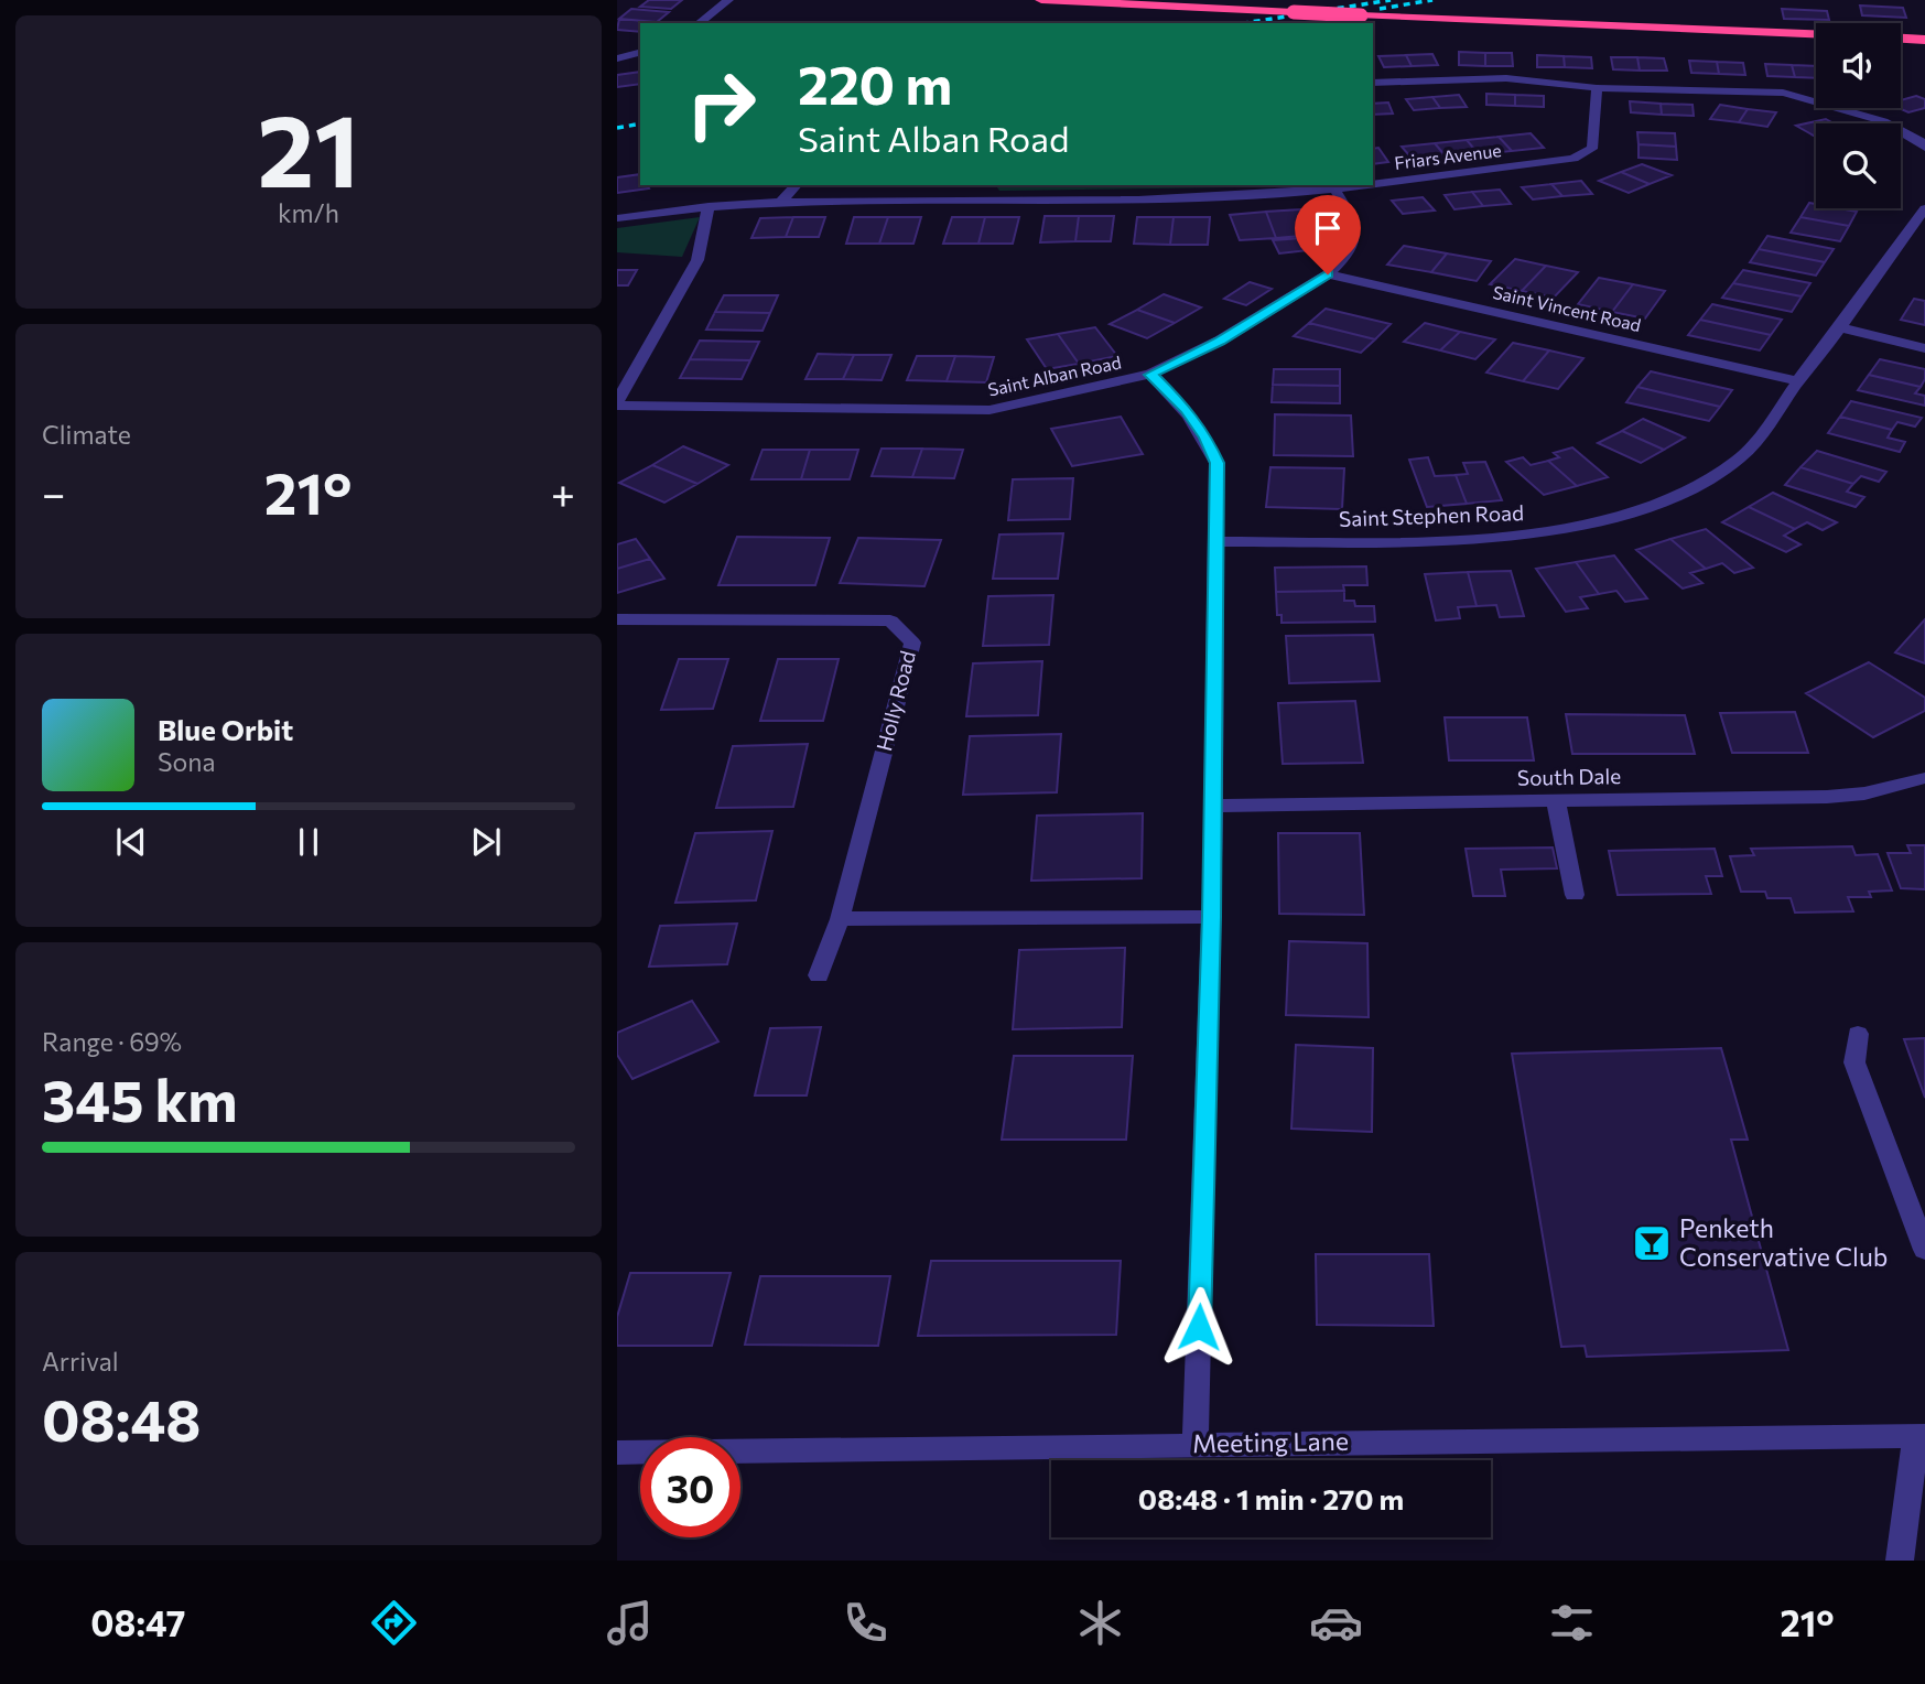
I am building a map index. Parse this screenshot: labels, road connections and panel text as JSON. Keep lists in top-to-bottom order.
{
  "streets": {
    "street": [
      "Friars Avenue",
      "Saint Vincent Road",
      "Saint Alban Road",
      "Saint Stephen Road",
      "Holly Road",
      "South Dale",
      "Meeting Lane"
    ]
  },
  "crossings": [
    ["Friars Avenue", "Saint Alban Road"],
    ["Saint Vincent Road", "Saint Alban Road"],
    ["Saint Vincent Road", "Saint Stephen Road"]
  ],
  "places": {
    "bar": ["Penketh Conservative Club"]
  },
  "page": {
    "tile": [
      ["21", "km/h"],
      "Climate",
      ["Range · 69%", "345 km"],
      ["Arrival", "08:48"]
    ],
    "turn": ["220 m", "Saint Alban Road"],
    "heat": ["−", "21°", "+"],
    "song": ["Blue Orbit", "Sona"],
    "limit": "30",
    "trip": "08:48 · 1 min · 270 m",
    "tabs": ["08:47", "21°"]
  }
}
